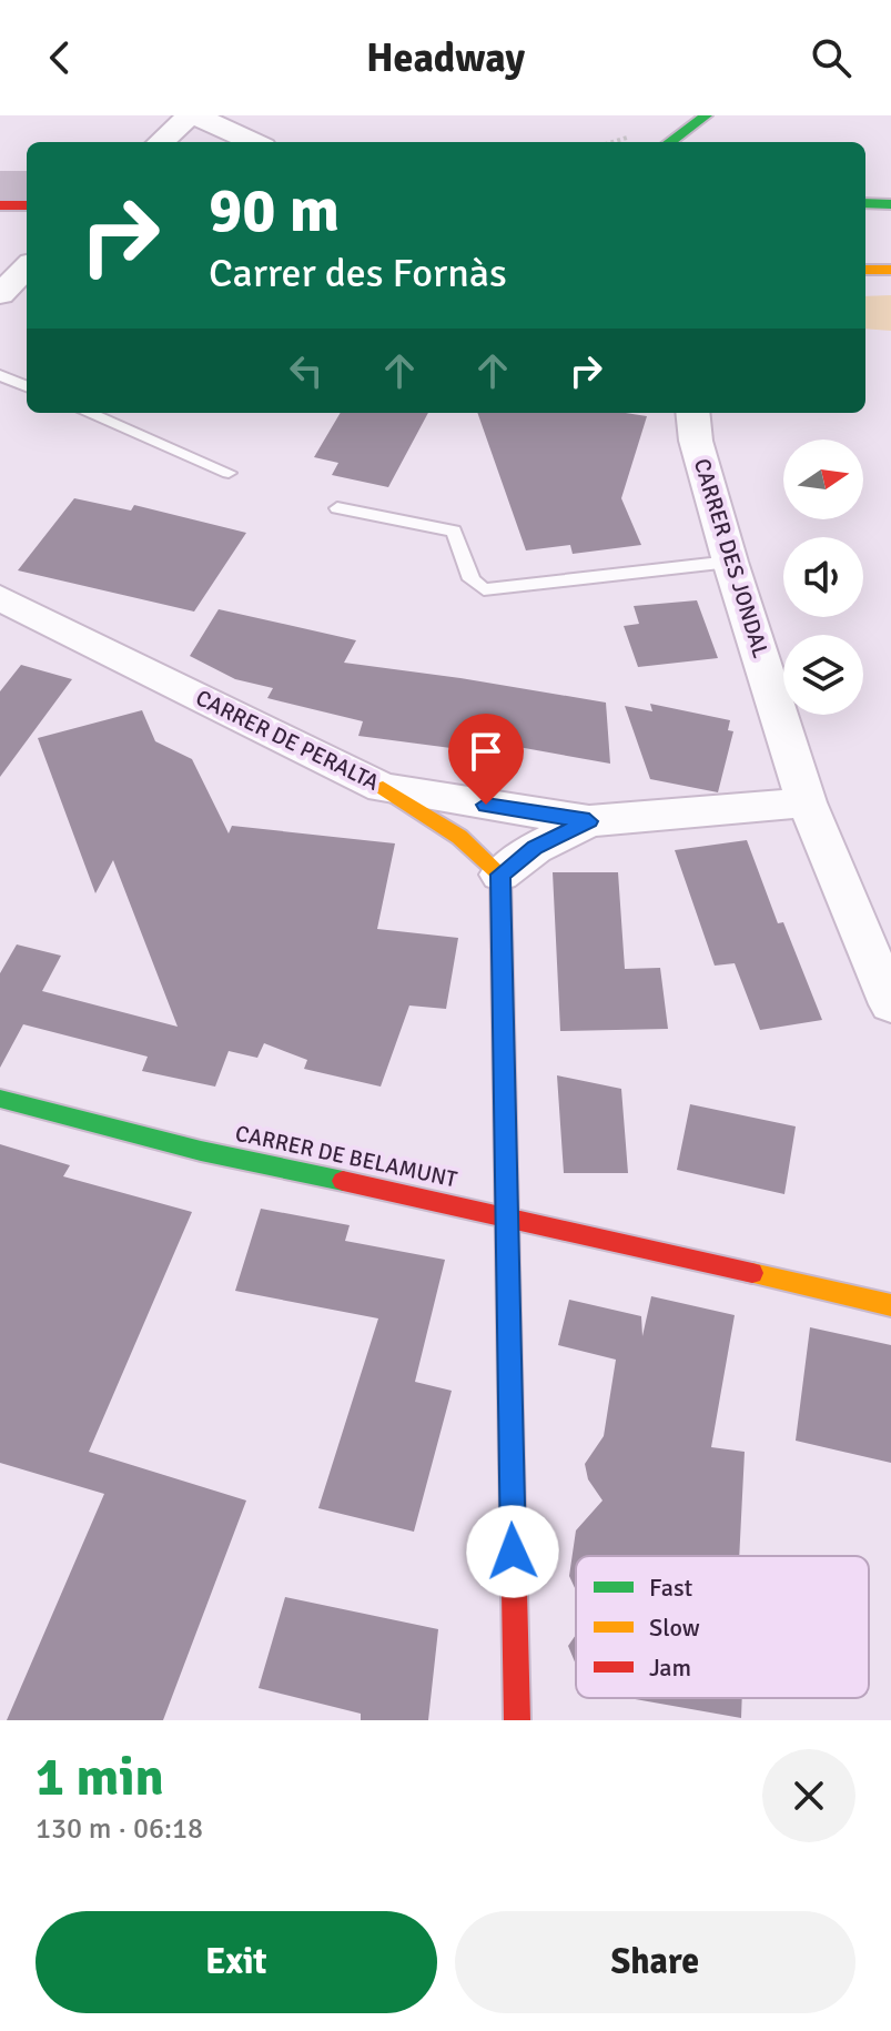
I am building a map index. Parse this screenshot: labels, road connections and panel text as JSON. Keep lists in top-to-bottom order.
{
  "streets": {
    "main road": ["CARRER DE BELAMUNT"],
    "street": ["CARRER DES JONDAL", "CARRER DE PERALTA"]
  },
  "crossings": [
    ["CARRER DES JONDAL", "CARRER DE PERALTA"]
  ],
  "legend": ["Fast", "Slow", "Jam"],
  "north": "right",
  "page": {
    "header": "Headway",
    "turn": ["90 m", "Carrer des Fornàs"],
    "heading": ["1 min", "130 m · 06:18"],
    "buttons": ["Exit", "Share"]
  }
}
